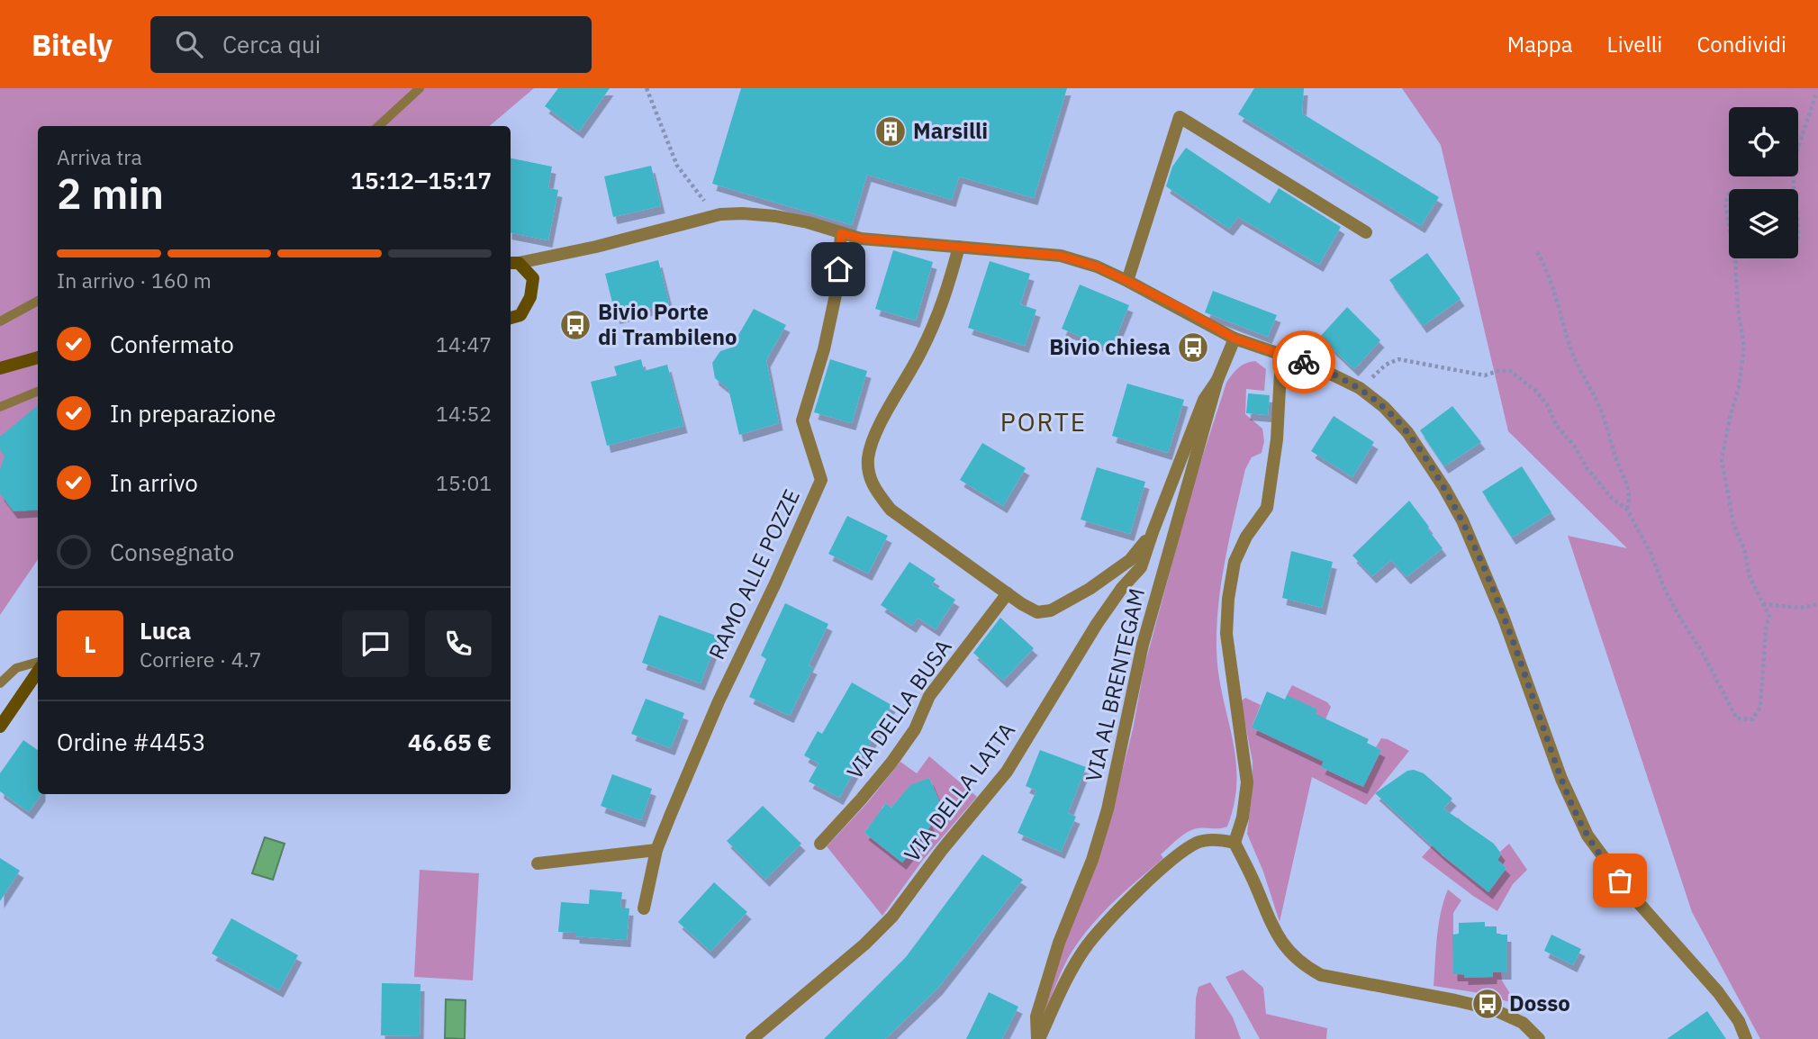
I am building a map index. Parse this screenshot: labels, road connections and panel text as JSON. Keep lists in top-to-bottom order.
{
  "streets": {
    "street": [
      "RAMO ALLE POZZE",
      "VIA AL BRENTEGAM",
      "VIA DELLA BUSA",
      "VIA DELLA LAITA"
    ]
  },
  "districts": ["PORTE"],
  "places": {
    "building": ["Marsilli"],
    "bus stop": ["Bivio Porte di Trambileno", "Bivio chiesa", "Dosso"]
  },
  "page": {
    "header": "Bitely",
    "search": "Cerca qui",
    "nav": ["Mappa", "Livelli", "Condividi"],
    "heading": ["2 min", "Arriva tra", "15:12–15:17"],
    "panel": [
      "Luca",
      "Corriere · 4.7",
      "Ordine #4453",
      "46.65 €"
    ],
    "bar": "In arrivo · 160 m",
    "list": [
      ["Confermato", "14:47"],
      ["In preparazione", "14:52"],
      ["In arrivo", "15:01"],
      "Consegnato"
    ],
    "round": "L"
  }
}
